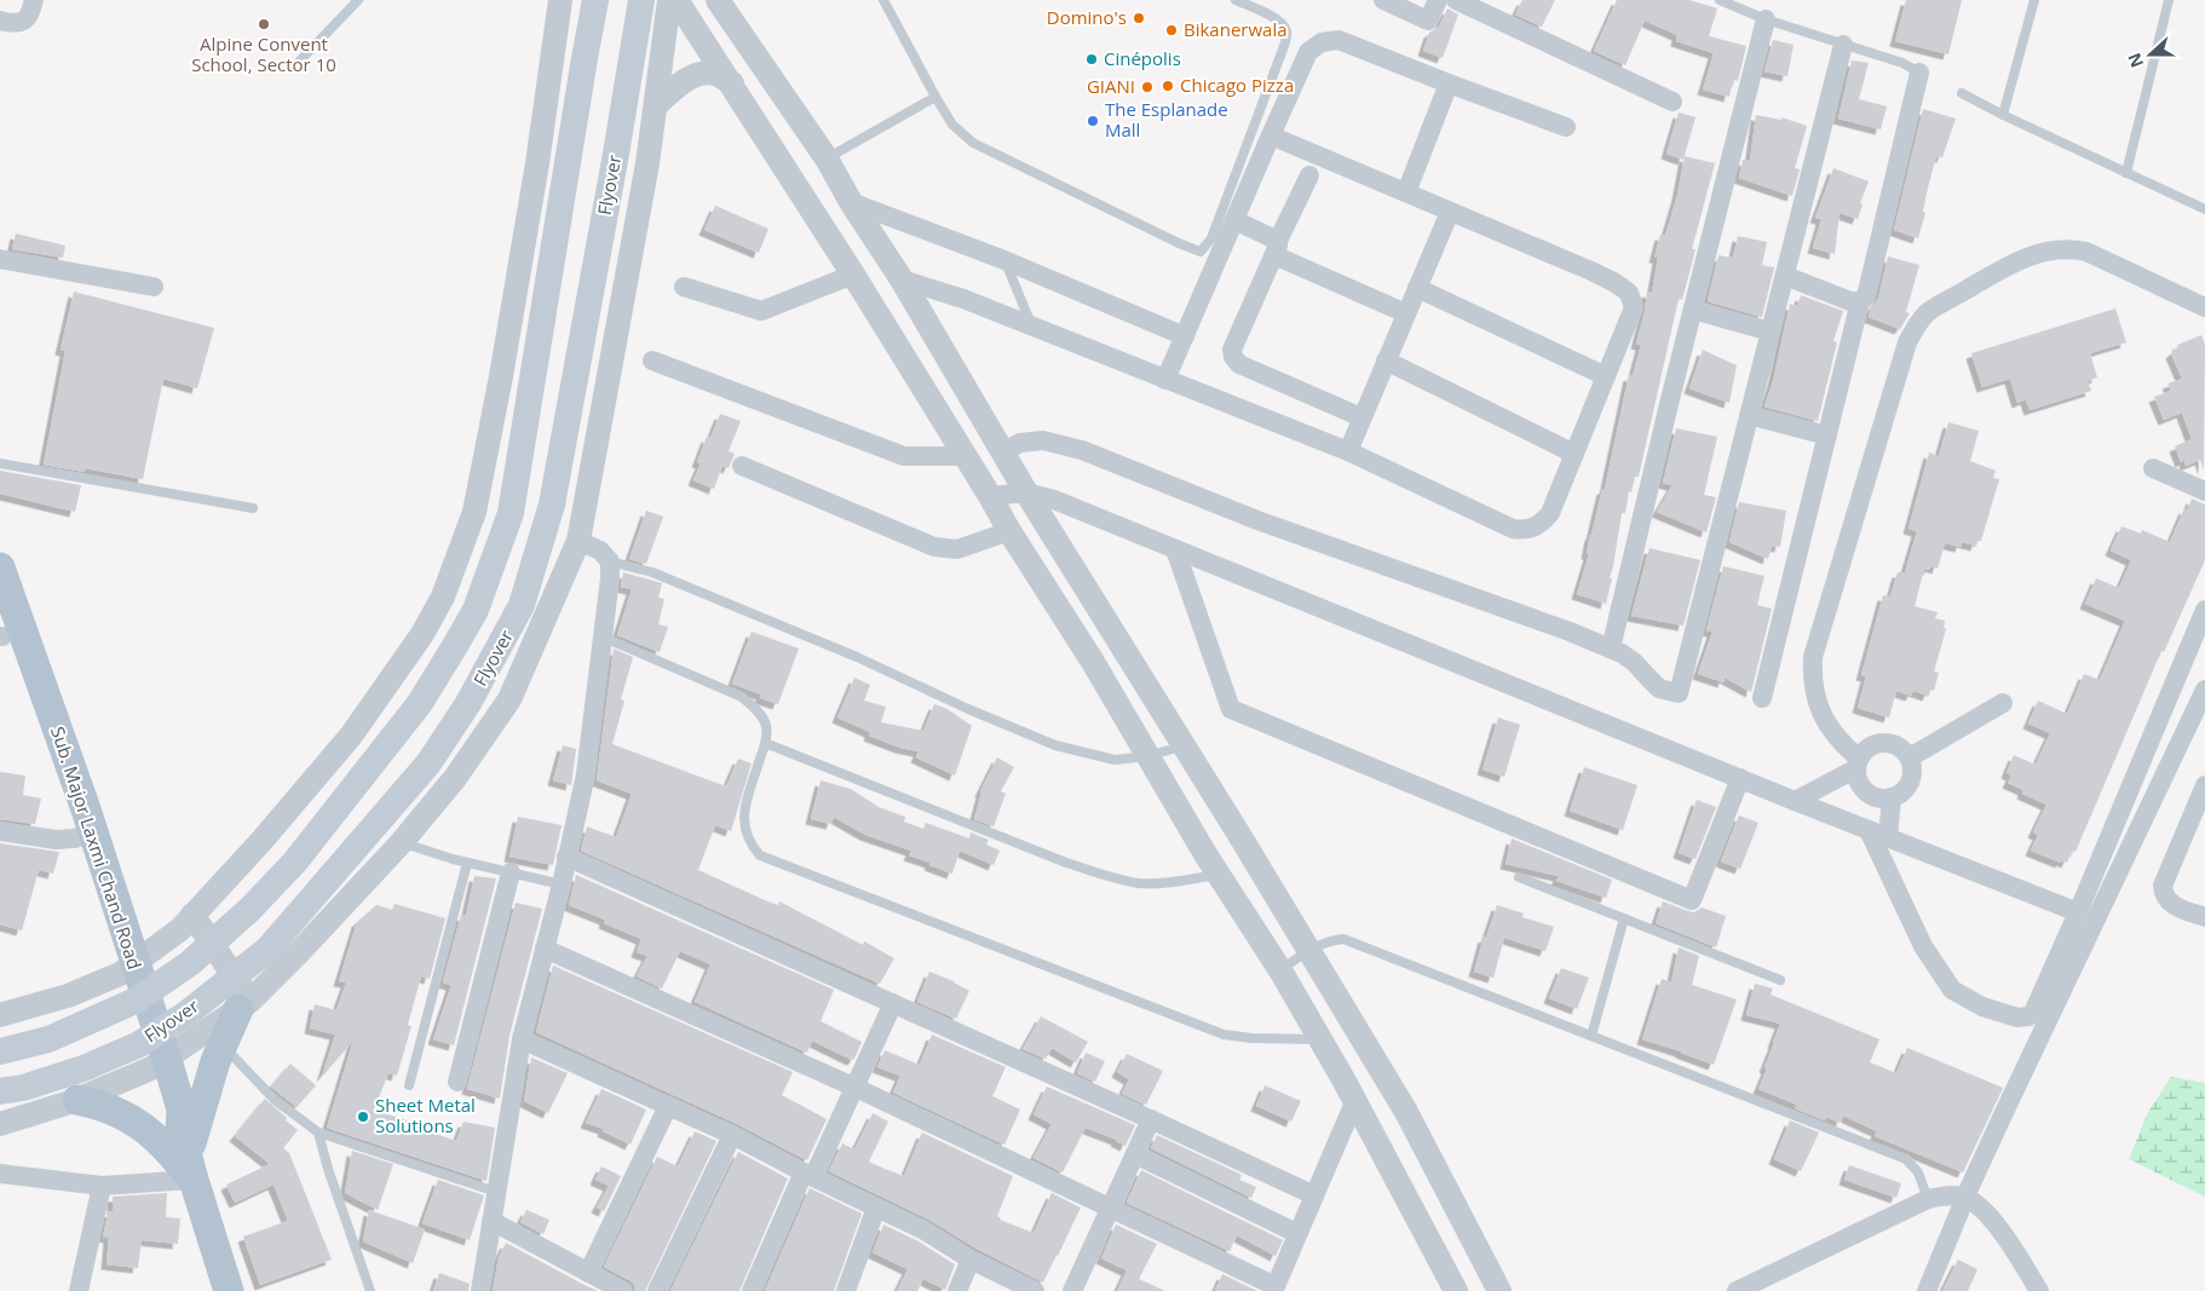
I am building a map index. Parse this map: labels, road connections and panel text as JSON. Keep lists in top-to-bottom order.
{
  "streets": {
    "main road": ["Flyover", "Sub. Major Laxmi Chand Road"]
  },
  "places": [
    "Domino's",
    "Alpine Convent School, Sector 10",
    "Bikanerwala",
    "Cinépolis",
    "Chicago Pizza",
    "GIANI",
    "The Esplanade Mall",
    "Sheet Metal Solutions"
  ],
  "north": "left"
}
